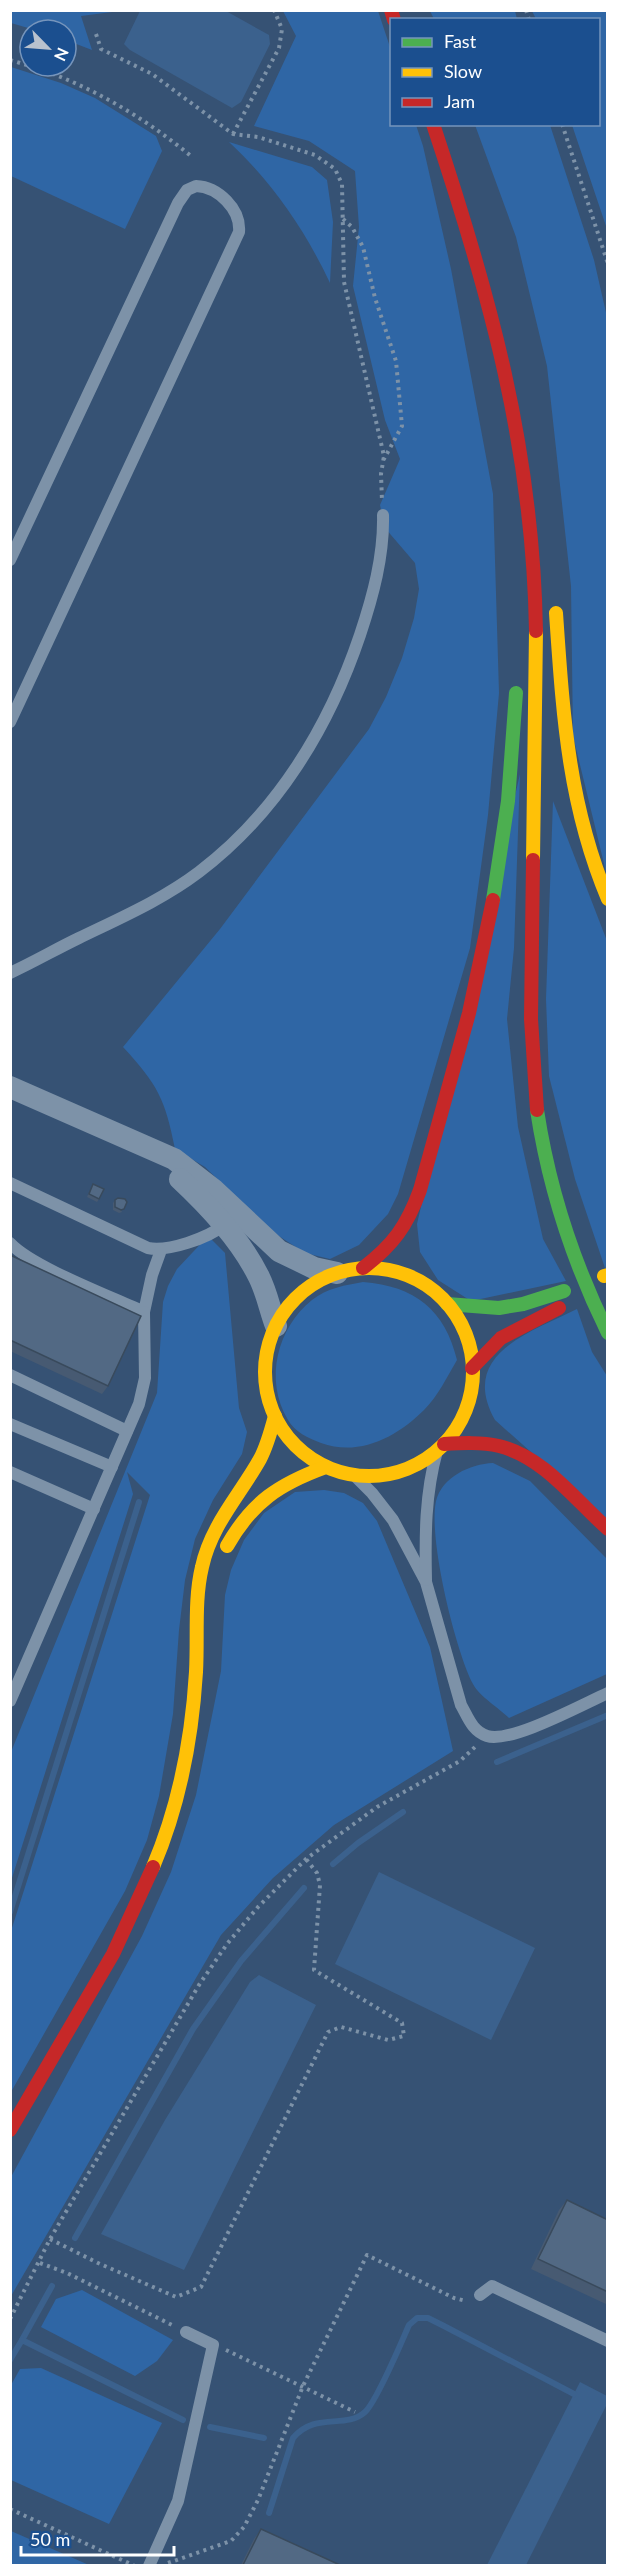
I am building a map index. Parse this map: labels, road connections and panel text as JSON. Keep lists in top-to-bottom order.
{
  "legend": ["Fast", "Slow", "Jam"],
  "scale_bar": "50 m",
  "north": "bottom right"
}
